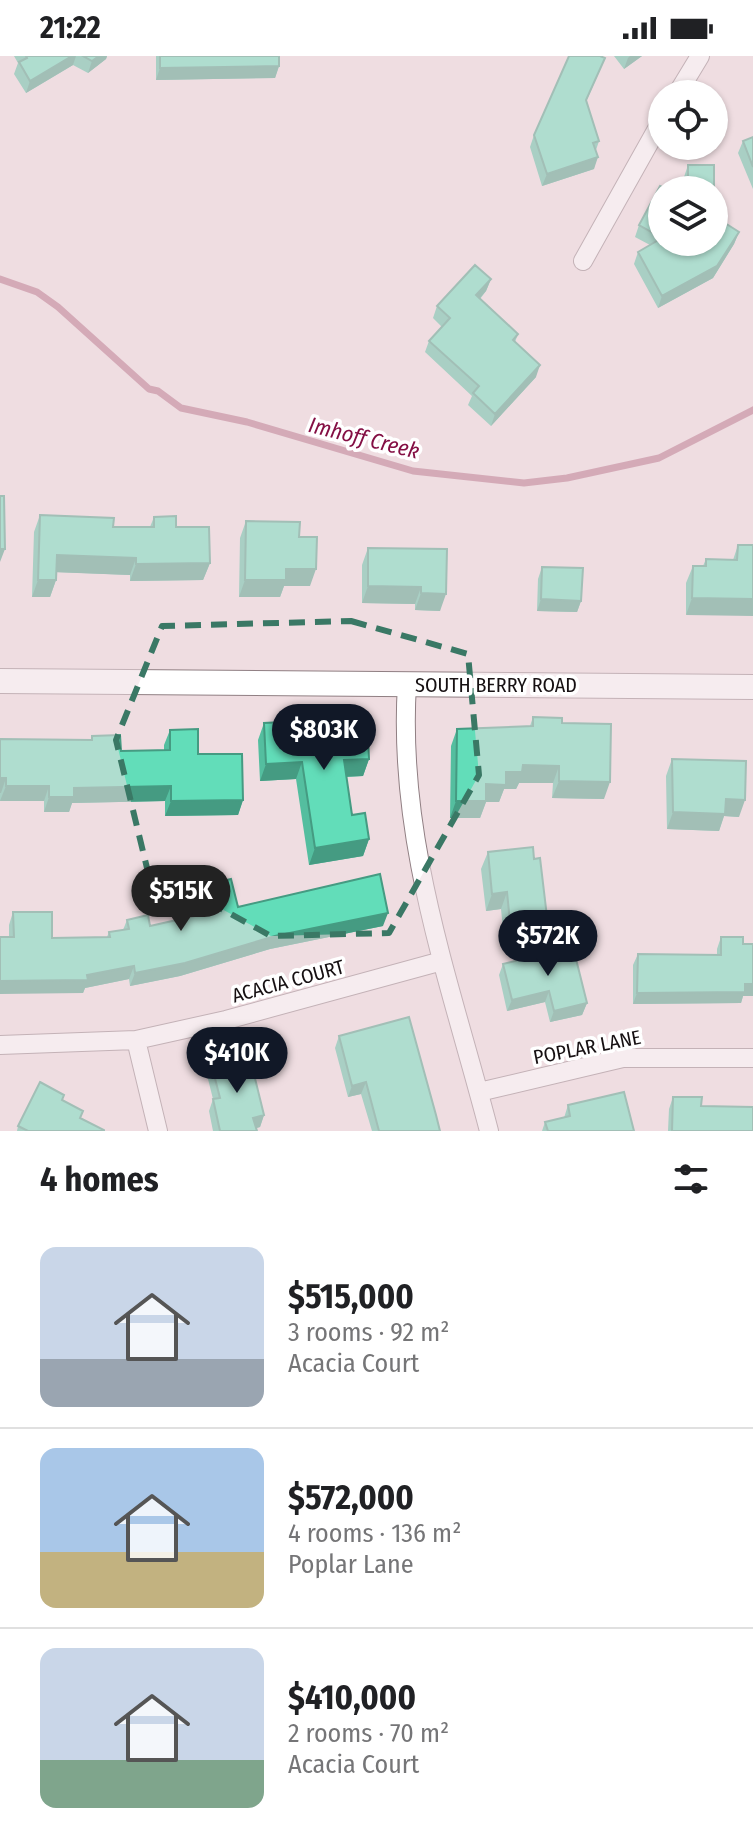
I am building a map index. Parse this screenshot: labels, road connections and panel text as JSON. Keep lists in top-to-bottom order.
{
  "streets": {
    "street": ["SOUTH BERRY ROAD", "ACACIA COURT", "POPLAR LANE"]
  },
  "water": ["Imhoff Creek"],
  "page": {
    "status": "21:22",
    "price": [
      "$803K",
      "$515K",
      "$572K",
      "$410K"
    ],
    "heading": "4 homes",
    "list": [
      {
        "name": "$515,000",
        "note": "3 rooms · 92 m² · Acacia Court"
      },
      {
        "name": "$572,000",
        "note": "4 rooms · 136 m² · Poplar Lane"
      },
      {
        "name": "$410,000",
        "note": "2 rooms · 70 m² · Acacia Court"
      }
    ]
  }
}
